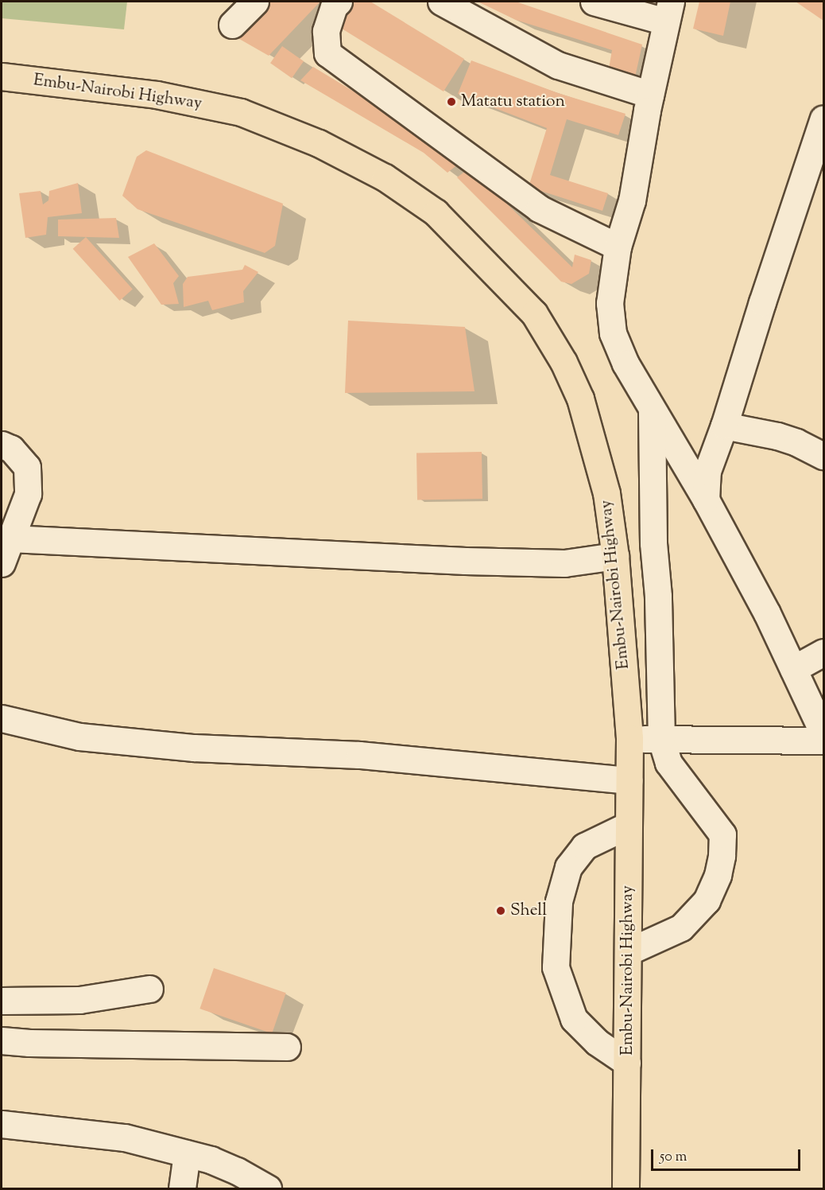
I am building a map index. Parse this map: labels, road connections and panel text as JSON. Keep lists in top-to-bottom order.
{
  "streets": {
    "main road": ["Embu-Nairobi Highway"]
  },
  "places": ["Matatu station", "Shell"],
  "scale_bar": "50 m"
}
